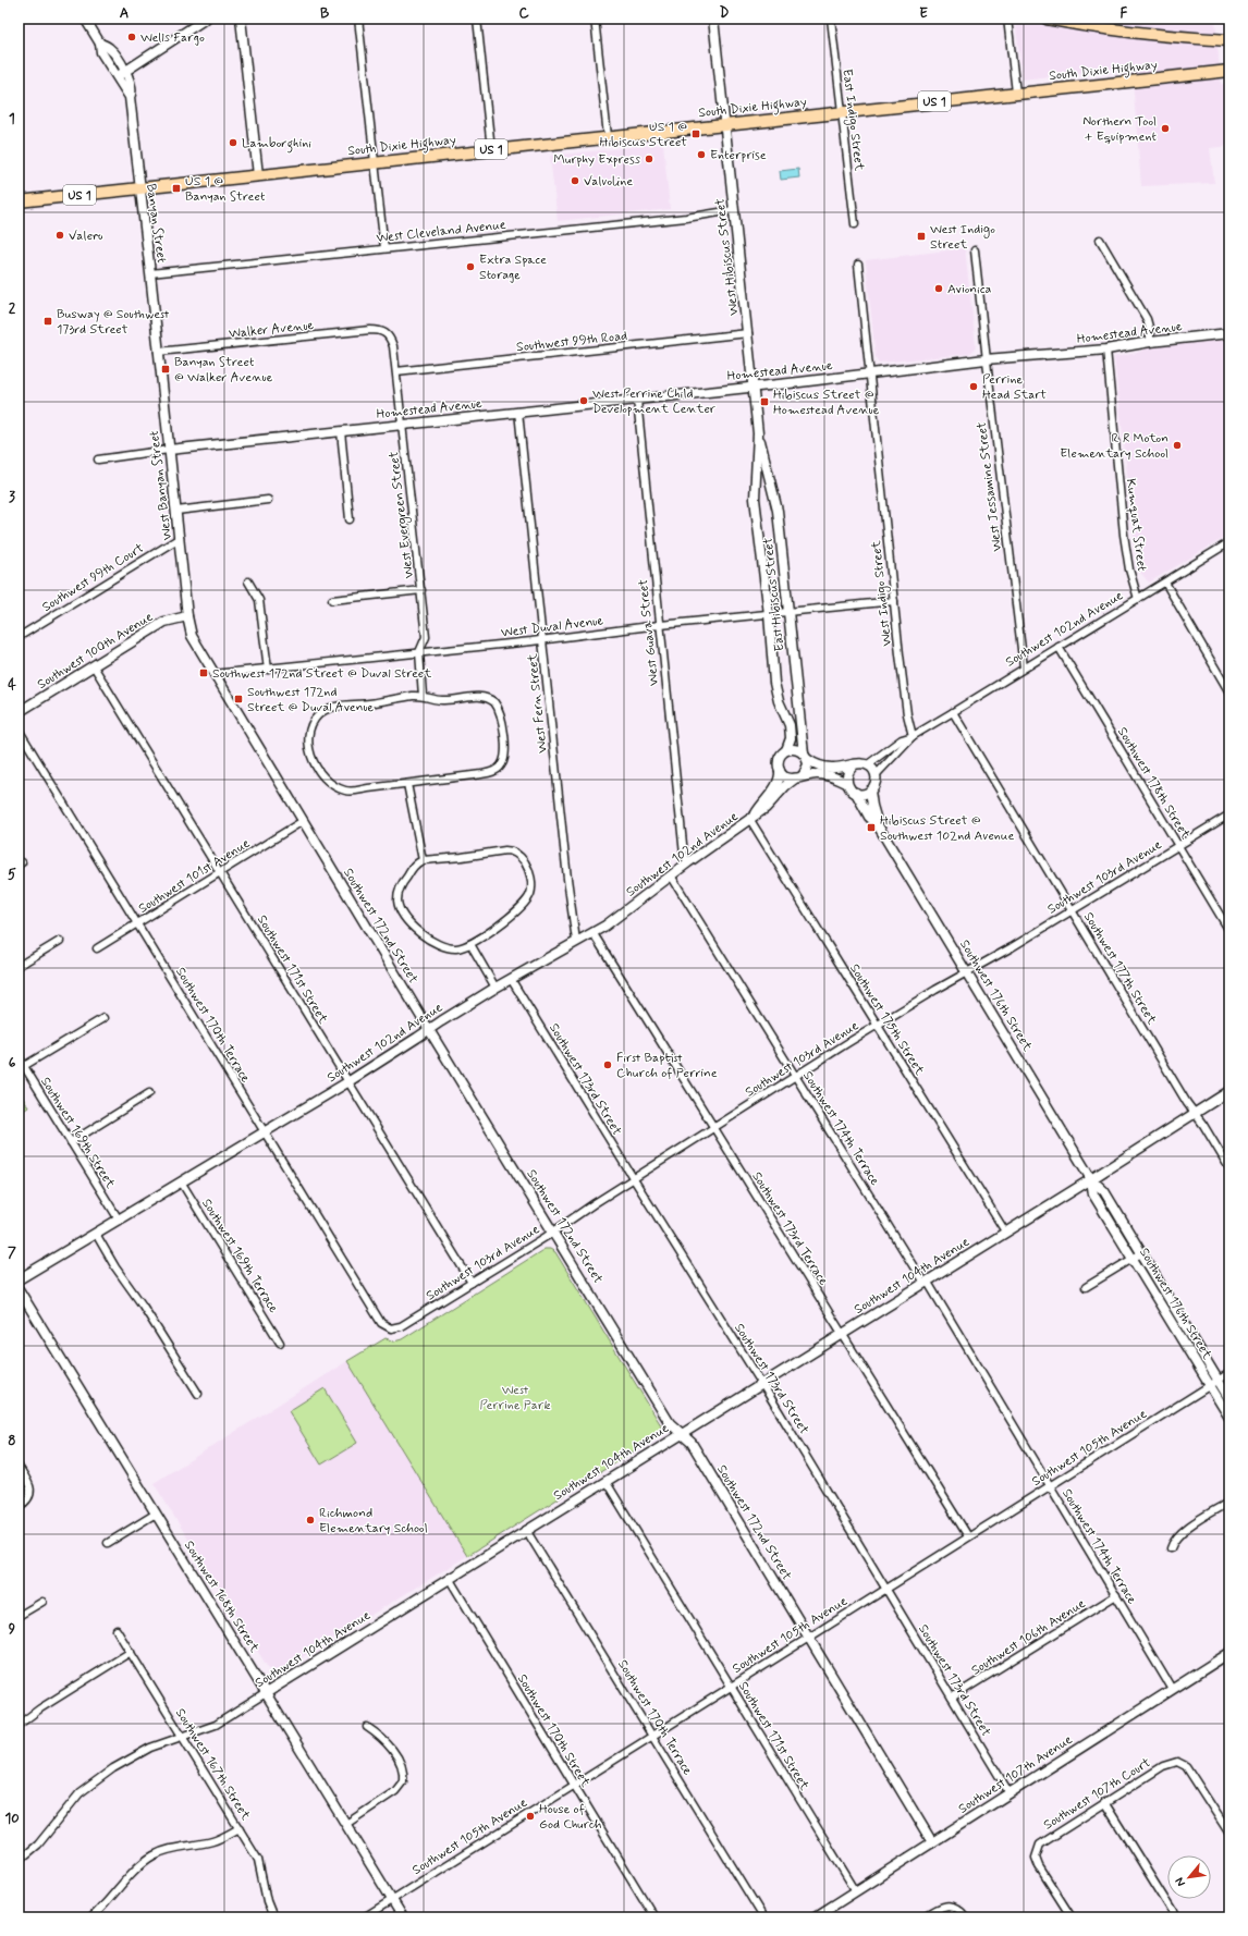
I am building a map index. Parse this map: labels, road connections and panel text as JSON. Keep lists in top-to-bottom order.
{
  "streets": {
    "highway": ["South Dixie Highway", "US 1"],
    "street": [
      "East Indigo Street",
      "Banyan Street",
      "West Cleveland Avenue",
      "West Hibiscus Street",
      "Walker Avenue",
      "Homestead Avenue",
      "Southwest 99th Road",
      "West Banyan Street",
      "West Jessamine Street",
      "West Evergreen Street",
      "Kumquat Street",
      "Southwest 99th Court",
      "West Indigo Street",
      "East Hibiscus Street",
      "West Duval Avenue",
      "Southwest 102nd Avenue",
      "West Guava Street",
      "Southwest 100th Avenue",
      "West Fern Street",
      "Southwest 178th Street",
      "Southwest 101st Avenue",
      "Southwest 103rd Avenue",
      "Southwest 172nd Street",
      "Southwest 177th Street",
      "Southwest 171st Street",
      "Southwest 176th Street",
      "Southwest 175th Street",
      "Southwest 170th Terrace",
      "Southwest 173rd Street",
      "Southwest 174th Terrace",
      "Southwest 169th Street",
      "Southwest 173rd Terrace",
      "Southwest 169th Terrace",
      "Southwest 104th Avenue",
      "Southwest 105th Avenue",
      "Southwest 168th Street",
      "Southwest 106th Avenue",
      "Southwest 170th Street",
      "Southwest 167th Street",
      "Southwest 107th Avenue",
      "Southwest 107th Court"
    ]
  },
  "crossings": [
    ["South Dixie Highway", "East Indigo Street"],
    ["South Dixie Highway", "Banyan Street"],
    ["South Dixie Highway", "West Hibiscus Street"],
    ["Banyan Street", "West Cleveland Avenue"],
    ["Banyan Street", "Walker Avenue"],
    ["Banyan Street", "West Banyan Street"],
    ["West Cleveland Avenue", "West Hibiscus Street"],
    ["West Hibiscus Street", "Homestead Avenue"],
    ["West Hibiscus Street", "Southwest 99th Road"],
    ["West Hibiscus Street", "East Hibiscus Street"],
    ["Walker Avenue", "West Banyan Street"],
    ["Walker Avenue", "West Evergreen Street"],
    ["Homestead Avenue", "West Banyan Street"],
    ["Homestead Avenue", "West Jessamine Street"],
    ["Homestead Avenue", "West Evergreen Street"],
    ["Homestead Avenue", "Kumquat Street"],
    ["Homestead Avenue", "West Indigo Street"],
    ["Homestead Avenue", "East Hibiscus Street"],
    ["Homestead Avenue", "West Guava Street"],
    ["Homestead Avenue", "West Fern Street"],
    ["Southwest 99th Road", "West Evergreen Street"],
    ["West Banyan Street", "Southwest 99th Court"],
    ["West Banyan Street", "Southwest 100th Avenue"],
    ["West Banyan Street", "Southwest 172nd Street"],
    ["West Jessamine Street", "Southwest 102nd Avenue"],
    ["West Evergreen Street", "West Duval Avenue"],
    ["Kumquat Street", "Southwest 102nd Avenue"],
    ["West Indigo Street", "West Duval Avenue"],
    ["West Indigo Street", "Southwest 102nd Avenue"],
    ["East Hibiscus Street", "West Duval Avenue"],
    ["East Hibiscus Street", "Southwest 102nd Avenue"],
    ["West Duval Avenue", "West Guava Street"],
    ["West Duval Avenue", "West Fern Street"],
    ["West Duval Avenue", "Southwest 172nd Street"],
    ["Southwest 102nd Avenue", "West Guava Street"],
    ["Southwest 102nd Avenue", "West Fern Street"],
    ["Southwest 102nd Avenue", "Southwest 178th Street"],
    ["Southwest 102nd Avenue", "Southwest 172nd Street"],
    ["Southwest 102nd Avenue", "Southwest 177th Street"],
    ["Southwest 102nd Avenue", "Southwest 171st Street"],
    ["Southwest 102nd Avenue", "Southwest 176th Street"],
    ["Southwest 102nd Avenue", "Southwest 175th Street"],
    ["Southwest 102nd Avenue", "Southwest 170th Terrace"],
    ["Southwest 102nd Avenue", "Southwest 173rd Street"],
    ["Southwest 102nd Avenue", "Southwest 174th Terrace"],
    ["Southwest 102nd Avenue", "Southwest 169th Street"],
    ["Southwest 102nd Avenue", "Southwest 173rd Terrace"],
    ["Southwest 102nd Avenue", "Southwest 169th Terrace"],
    ["Southwest 100th Avenue", "Southwest 172nd Street"],
    ["Southwest 100th Avenue", "Southwest 171st Street"],
    ["Southwest 178th Street", "Southwest 103rd Avenue"],
    ["Southwest 101st Avenue", "Southwest 172nd Street"],
    ["Southwest 101st Avenue", "Southwest 171st Street"],
    ["Southwest 101st Avenue", "Southwest 170th Terrace"],
    ["Southwest 103rd Avenue", "Southwest 172nd Street"],
    ["Southwest 103rd Avenue", "Southwest 177th Street"],
    ["Southwest 103rd Avenue", "Southwest 171st Street"],
    ["Southwest 103rd Avenue", "Southwest 176th Street"],
    ["Southwest 103rd Avenue", "Southwest 175th Street"],
    ["Southwest 103rd Avenue", "Southwest 170th Terrace"],
    ["Southwest 103rd Avenue", "Southwest 173rd Street"],
    ["Southwest 103rd Avenue", "Southwest 174th Terrace"],
    ["Southwest 103rd Avenue", "Southwest 173rd Terrace"],
    ["Southwest 172nd Street", "Southwest 104th Avenue"],
    ["Southwest 172nd Street", "Southwest 105th Avenue"],
    ["Southwest 172nd Street", "Southwest 107th Avenue"],
    ["Southwest 177th Street", "Southwest 104th Avenue"],
    ["Southwest 171st Street", "Southwest 104th Avenue"],
    ["Southwest 171st Street", "Southwest 105th Avenue"],
    ["Southwest 171st Street", "Southwest 107th Avenue"],
    ["Southwest 176th Street", "Southwest 104th Avenue"],
    ["Southwest 176th Street", "Southwest 105th Avenue"],
    ["Southwest 175th Street", "Southwest 104th Avenue"],
    ["Southwest 170th Terrace", "Southwest 104th Avenue"],
    ["Southwest 170th Terrace", "Southwest 105th Avenue"],
    ["Southwest 173rd Street", "Southwest 104th Avenue"],
    ["Southwest 173rd Street", "Southwest 105th Avenue"],
    ["Southwest 173rd Street", "Southwest 106th Avenue"],
    ["Southwest 173rd Street", "Southwest 107th Avenue"],
    ["Southwest 174th Terrace", "Southwest 104th Avenue"],
    ["Southwest 174th Terrace", "Southwest 105th Avenue"],
    ["Southwest 174th Terrace", "Southwest 106th Avenue"],
    ["Southwest 174th Terrace", "Southwest 107th Avenue"],
    ["Southwest 173rd Terrace", "Southwest 104th Avenue"],
    ["Southwest 173rd Terrace", "Southwest 105th Avenue"],
    ["Southwest 104th Avenue", "Southwest 168th Street"],
    ["Southwest 104th Avenue", "Southwest 170th Street"],
    ["Southwest 104th Avenue", "Southwest 167th Street"],
    ["Southwest 105th Avenue", "Southwest 168th Street"],
    ["Southwest 105th Avenue", "Southwest 170th Street"]
  ],
  "parks": ["West Perrine Park"],
  "places": {
    "other": [
      "Wells Fargo",
      "Northern Tool + Equipment",
      "Lamborghini",
      "Enterprise",
      "Murphy Express",
      "Valvoline",
      "Valero",
      "Extra Space Storage",
      "Avionica",
      "Perrine Head Start",
      "West Perrine Child Development Center",
      "R R Moton Elementary School",
      "First Baptist Church of Perrine",
      "Richmond Elementary School",
      "House of God Church"
    ],
    "transit": [
      "US 1 @ Hibiscus Street",
      "US 1 @ Banyan Street",
      "West Indigo Street",
      "Busway @ Southwest 173rd Street",
      "Banyan Street @ Walker Avenue",
      "Hibiscus Street @ Homestead Avenue",
      "Southwest 172nd Street @ Duval Street",
      "Southwest 172nd Street @ Duval Avenue",
      "Hibiscus Street @ Southwest 102nd Avenue"
    ]
  },
  "north": "bottom left",
  "grid": {
    "columns": [
      "A",
      "B",
      "C",
      "D",
      "E",
      "F"
    ],
    "rows": [
      "1",
      "2",
      "3",
      "4",
      "5",
      "6",
      "7",
      "8",
      "9",
      "10"
    ]
  }
}
